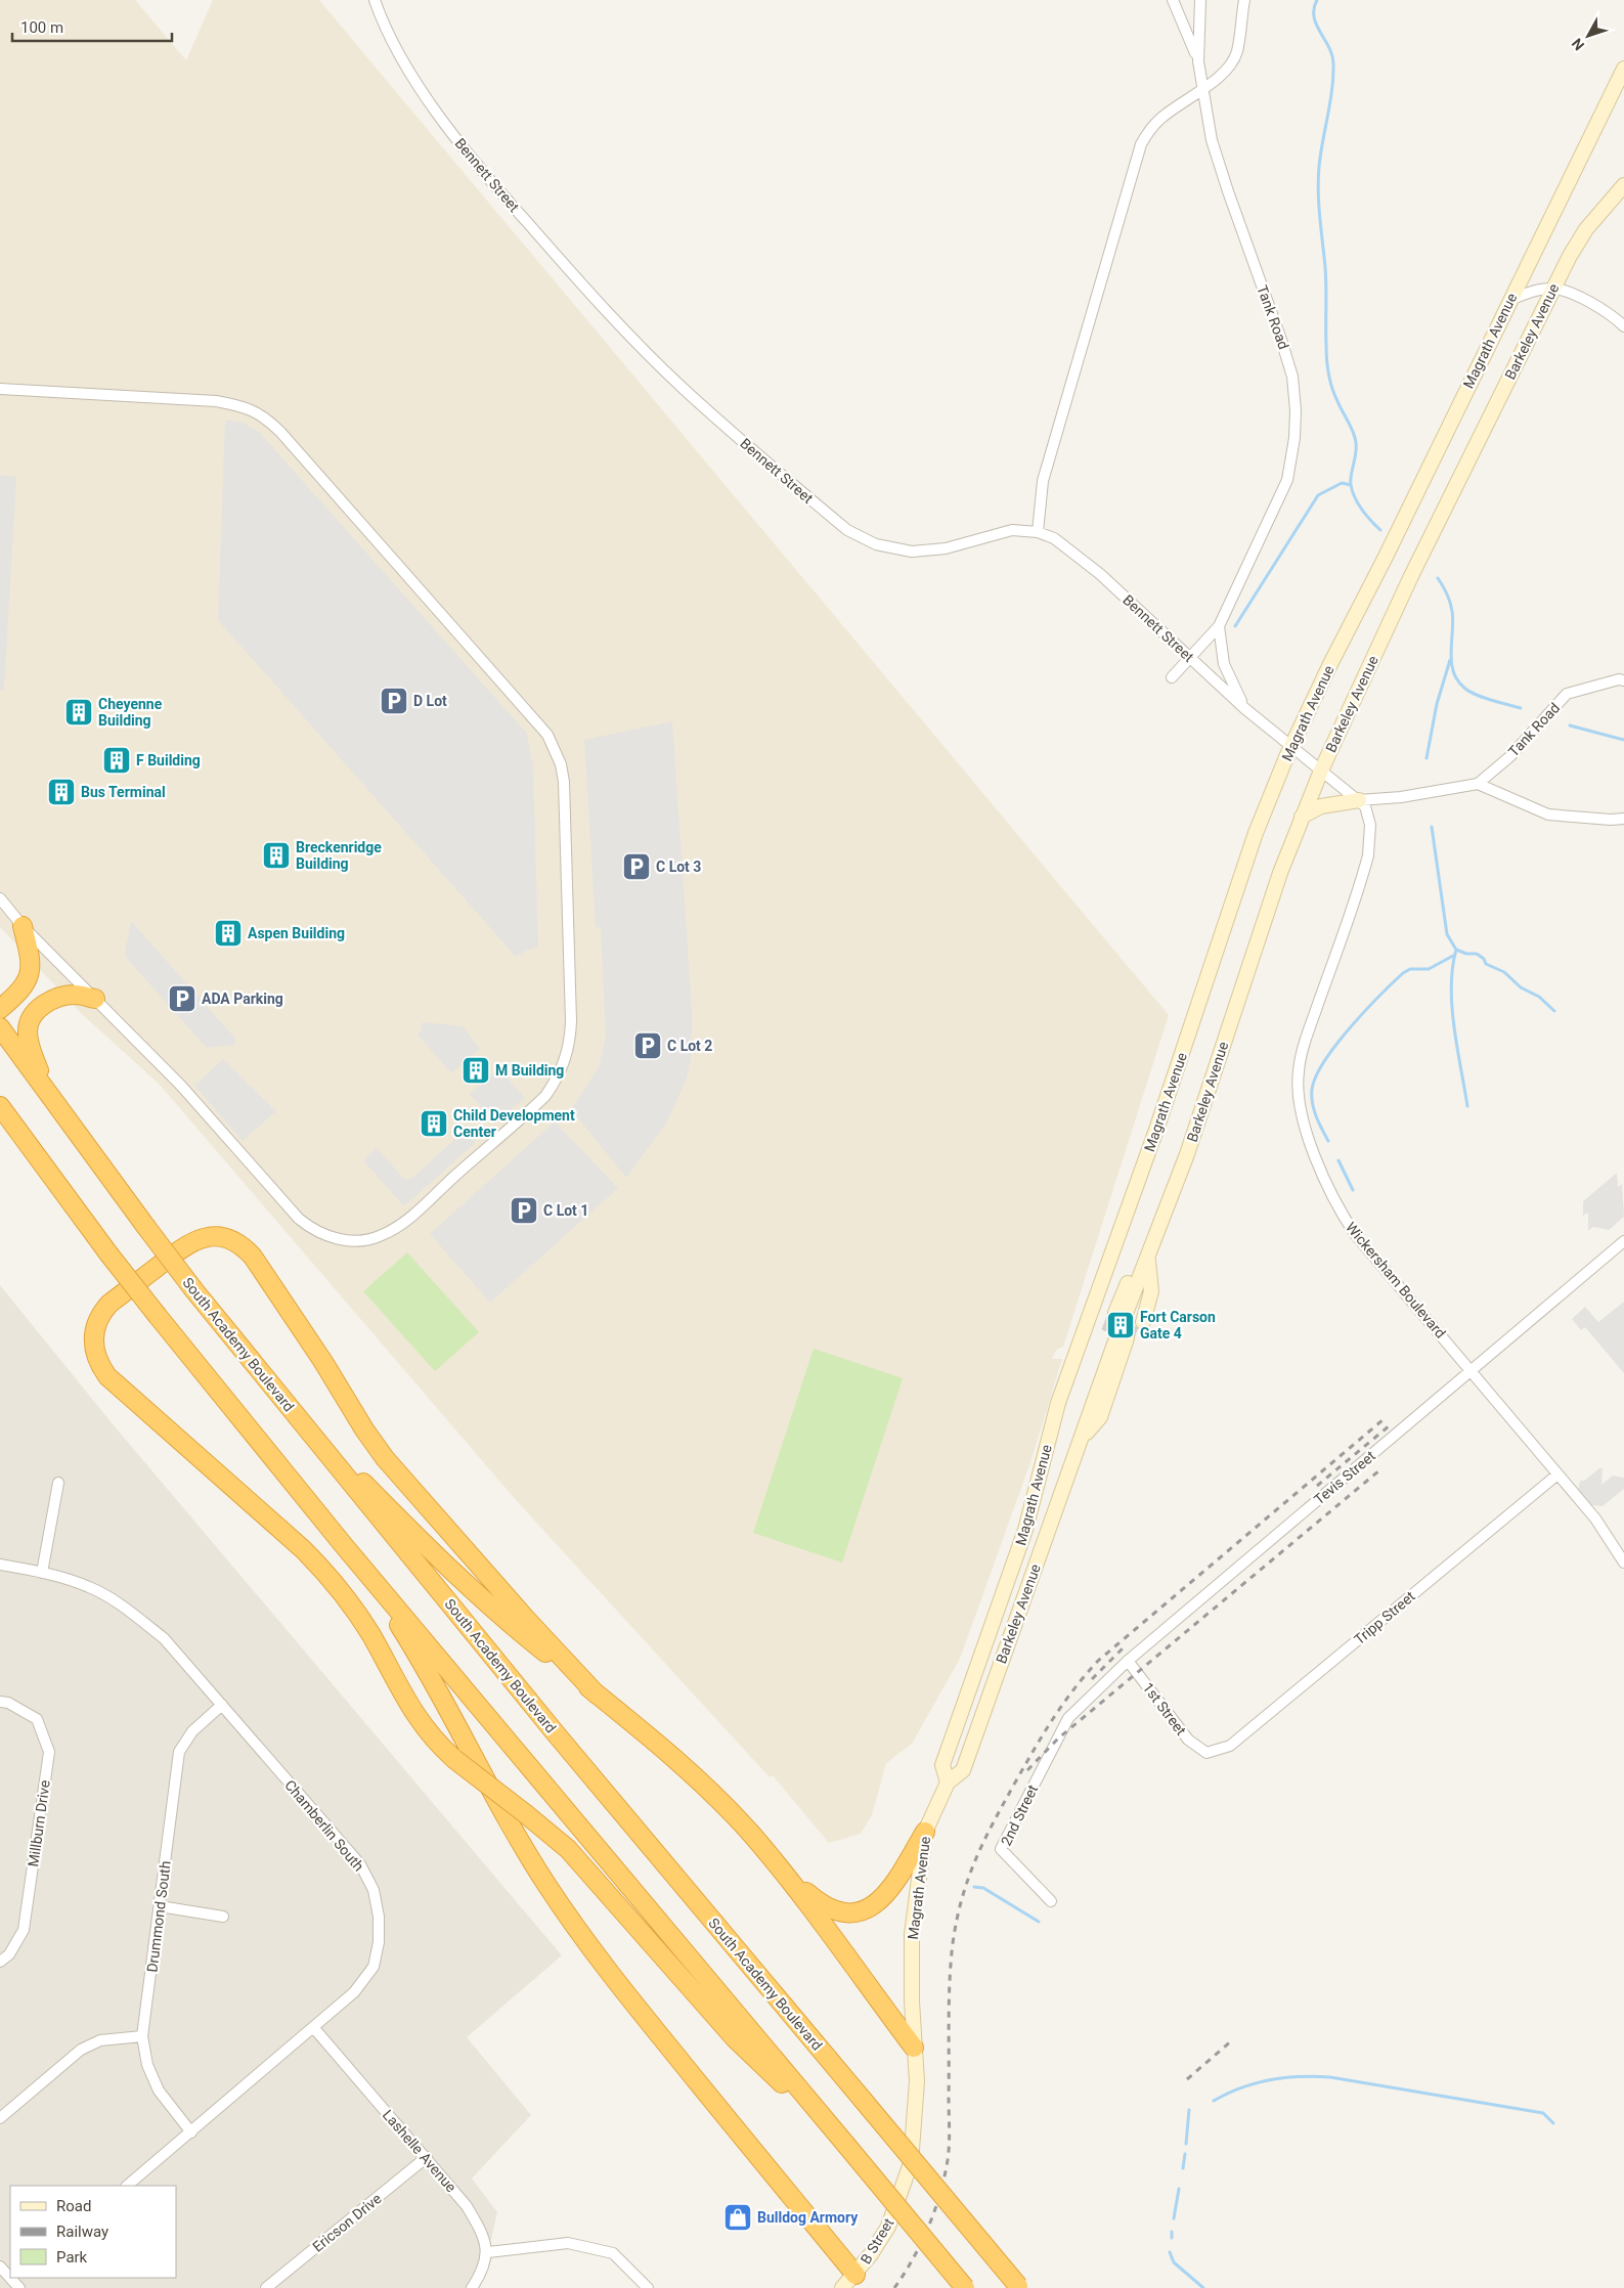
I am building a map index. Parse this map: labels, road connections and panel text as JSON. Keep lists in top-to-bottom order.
{
  "streets": {
    "highway": ["South Academy Boulevard"],
    "main road": ["Barkeley Avenue", "Magrath Avenue", "B Street"],
    "street": [
      "Bennett Street",
      "Tank Road",
      "Wickersham Boulevard",
      "Tevis Street",
      "Tripp Street",
      "1st Street",
      "2nd Street",
      "Millburn Drive",
      "Chamberlin South",
      "Drummond South",
      "Lashelle Avenue",
      "Ericson Drive"
    ]
  },
  "crossings": [
    ["Bennett Street", "Tank Road"],
    ["Bennett Street", "Magrath Avenue"],
    ["Bennett Street", "Wickersham Boulevard"],
    ["Barkeley Avenue", "Magrath Avenue"],
    ["Barkeley Avenue", "Wickersham Boulevard"],
    ["Magrath Avenue", "Wickersham Boulevard"],
    ["Magrath Avenue", "B Street"],
    ["Wickersham Boulevard", "Tevis Street"],
    ["Wickersham Boulevard", "Tripp Street"],
    ["Tevis Street", "1st Street"],
    ["Tevis Street", "2nd Street"],
    ["Tripp Street", "1st Street"],
    ["Chamberlin South", "Drummond South"],
    ["Chamberlin South", "Lashelle Avenue"],
    ["Lashelle Avenue", "Ericson Drive"]
  ],
  "places": {
    "parking": [
      "D Lot",
      "C Lot 3",
      "ADA Parking",
      "C Lot 2",
      "C Lot 1"
    ],
    "building": [
      "Cheyenne Building",
      "F Building",
      "Bus Terminal",
      "Breckenridge Building",
      "Aspen Building",
      "M Building",
      "Child Development Center",
      "Fort Carson Gate 4"
    ],
    "shop": ["Bulldog Armory"]
  },
  "legend": ["Road", "Railway", "Park"],
  "scale_bar": "100 m",
  "north": "bottom left"
}
